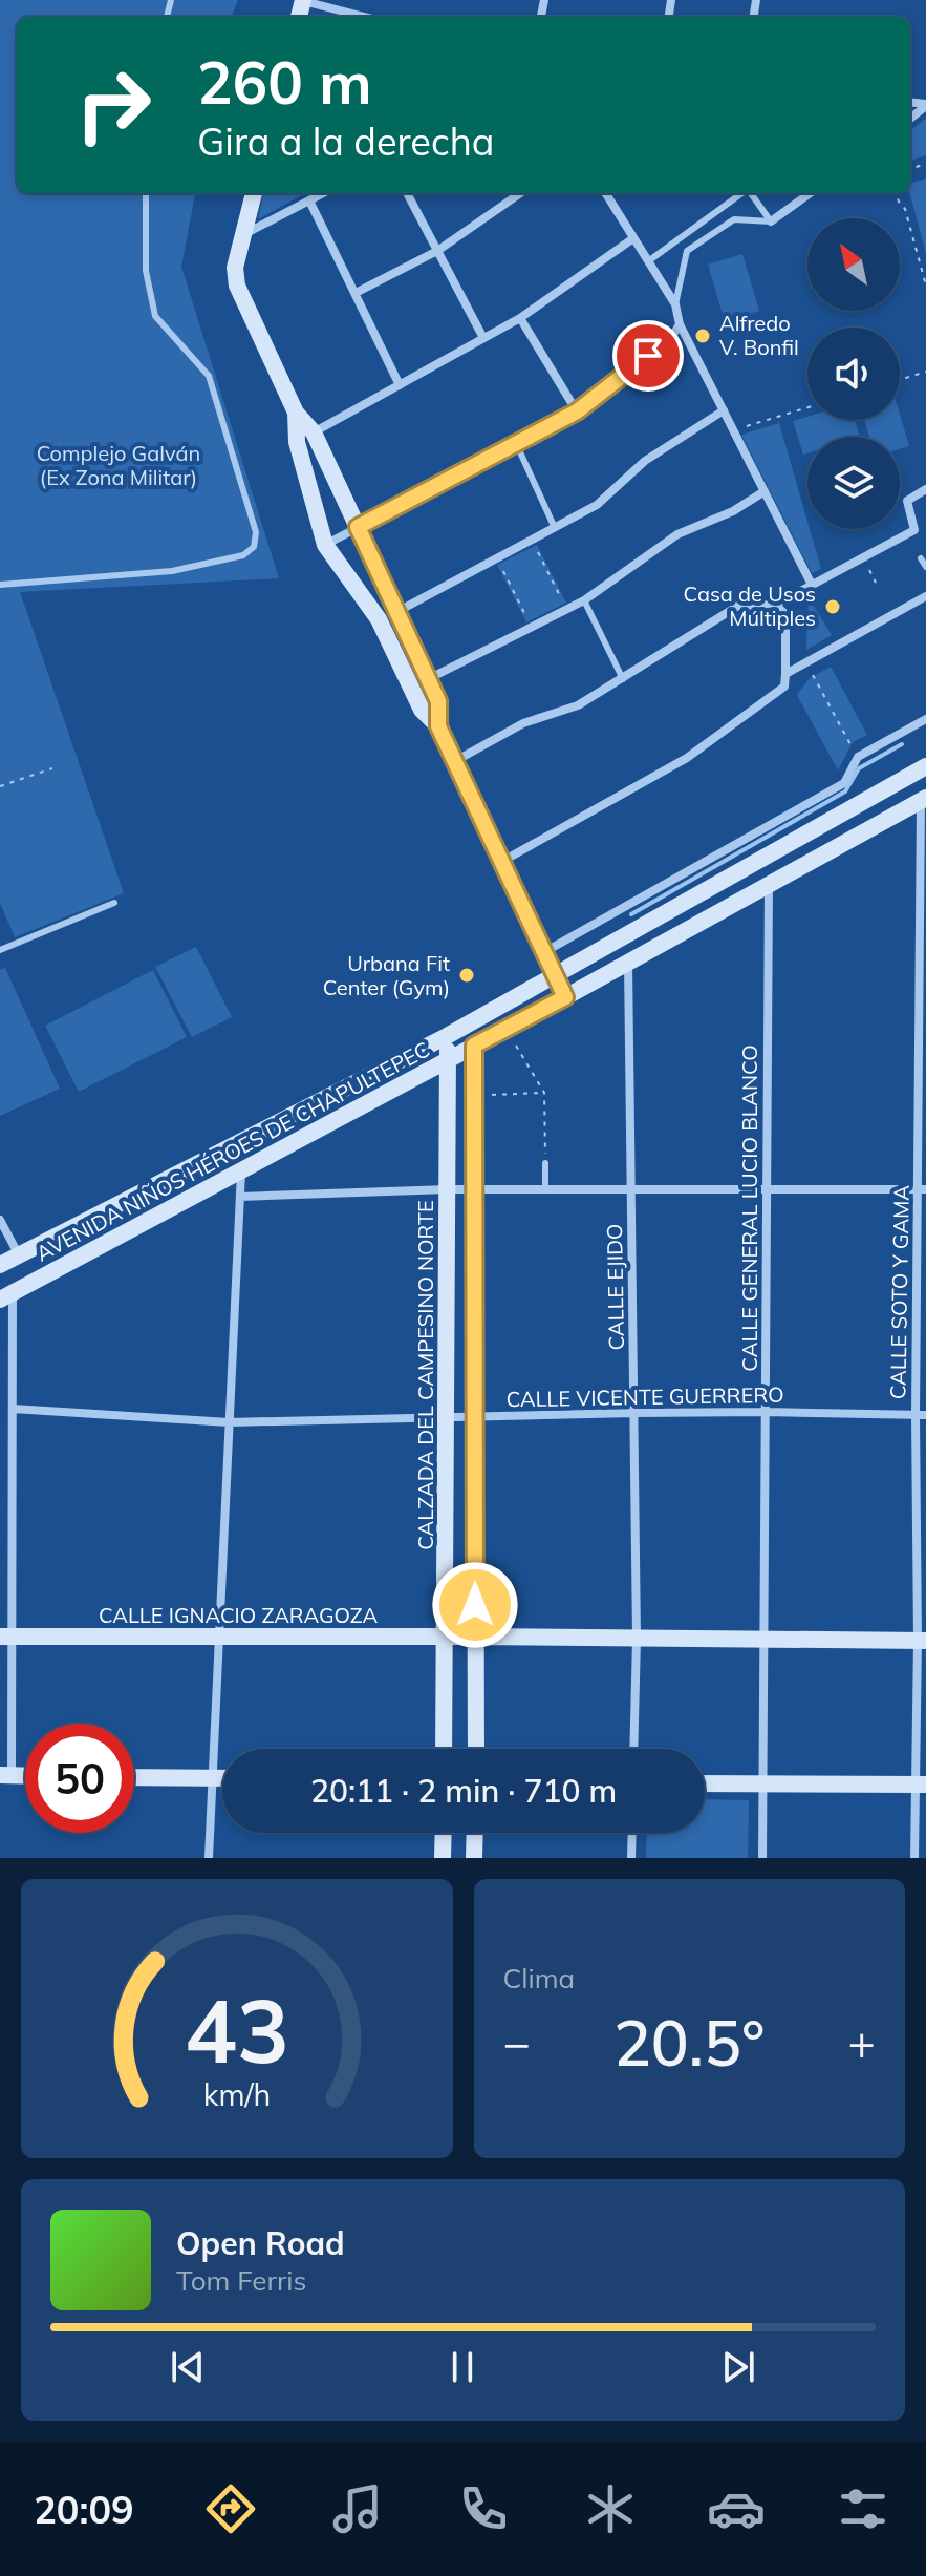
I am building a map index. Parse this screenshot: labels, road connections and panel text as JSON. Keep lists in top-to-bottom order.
{
  "streets": {
    "main road": ["AVENIDA NIÑOS HÉROES DE CHAPULTEPEC", "CALZADA DEL CAMPESINO NORTE", "CALLE IGNACIO ZARAGOZA"],
    "street": [
      "CALLE GENERAL LUCIO BLANCO",
      "CALLE EJIDO",
      "CALLE SOTO Y GAMA",
      "CALLE VICENTE GUERRERO"
    ]
  },
  "crossings": [
    ["AVENIDA NIÑOS HÉROES DE CHAPULTEPEC", "CALLE GENERAL LUCIO BLANCO"],
    ["AVENIDA NIÑOS HÉROES DE CHAPULTEPEC", "CALLE EJIDO"],
    ["AVENIDA NIÑOS HÉROES DE CHAPULTEPEC", "CALLE SOTO Y GAMA"],
    ["AVENIDA NIÑOS HÉROES DE CHAPULTEPEC", "CALZADA DEL CAMPESINO NORTE"],
    ["CALLE GENERAL LUCIO BLANCO", "CALLE VICENTE GUERRERO"],
    ["CALLE GENERAL LUCIO BLANCO", "CALLE IGNACIO ZARAGOZA"],
    ["CALLE EJIDO", "CALLE VICENTE GUERRERO"],
    ["CALLE EJIDO", "CALLE IGNACIO ZARAGOZA"],
    ["CALLE SOTO Y GAMA", "CALLE VICENTE GUERRERO"],
    ["CALLE SOTO Y GAMA", "CALLE IGNACIO ZARAGOZA"],
    ["CALZADA DEL CAMPESINO NORTE", "CALLE VICENTE GUERRERO"],
    ["CALZADA DEL CAMPESINO NORTE", "CALLE IGNACIO ZARAGOZA"]
  ],
  "parks": ["Complejo Galván (Ex Zona Militar)"],
  "places": ["Alfredo V. Bonfil", "Casa de Usos Múltiples", "Urbana Fit Center (Gym)"],
  "north": "top left",
  "page": {
    "turn": ["260 m", "Gira a la derecha"],
    "limit": "50",
    "trip": "20:11 · 2 min · 710 m",
    "tile": "Clima",
    "heat": ["−", "20.5°", "+"],
    "song": ["Open Road", "Tom Ferris"],
    "tabs": "20:09",
    "gauge": ["43", "km/h"]
  }
}
